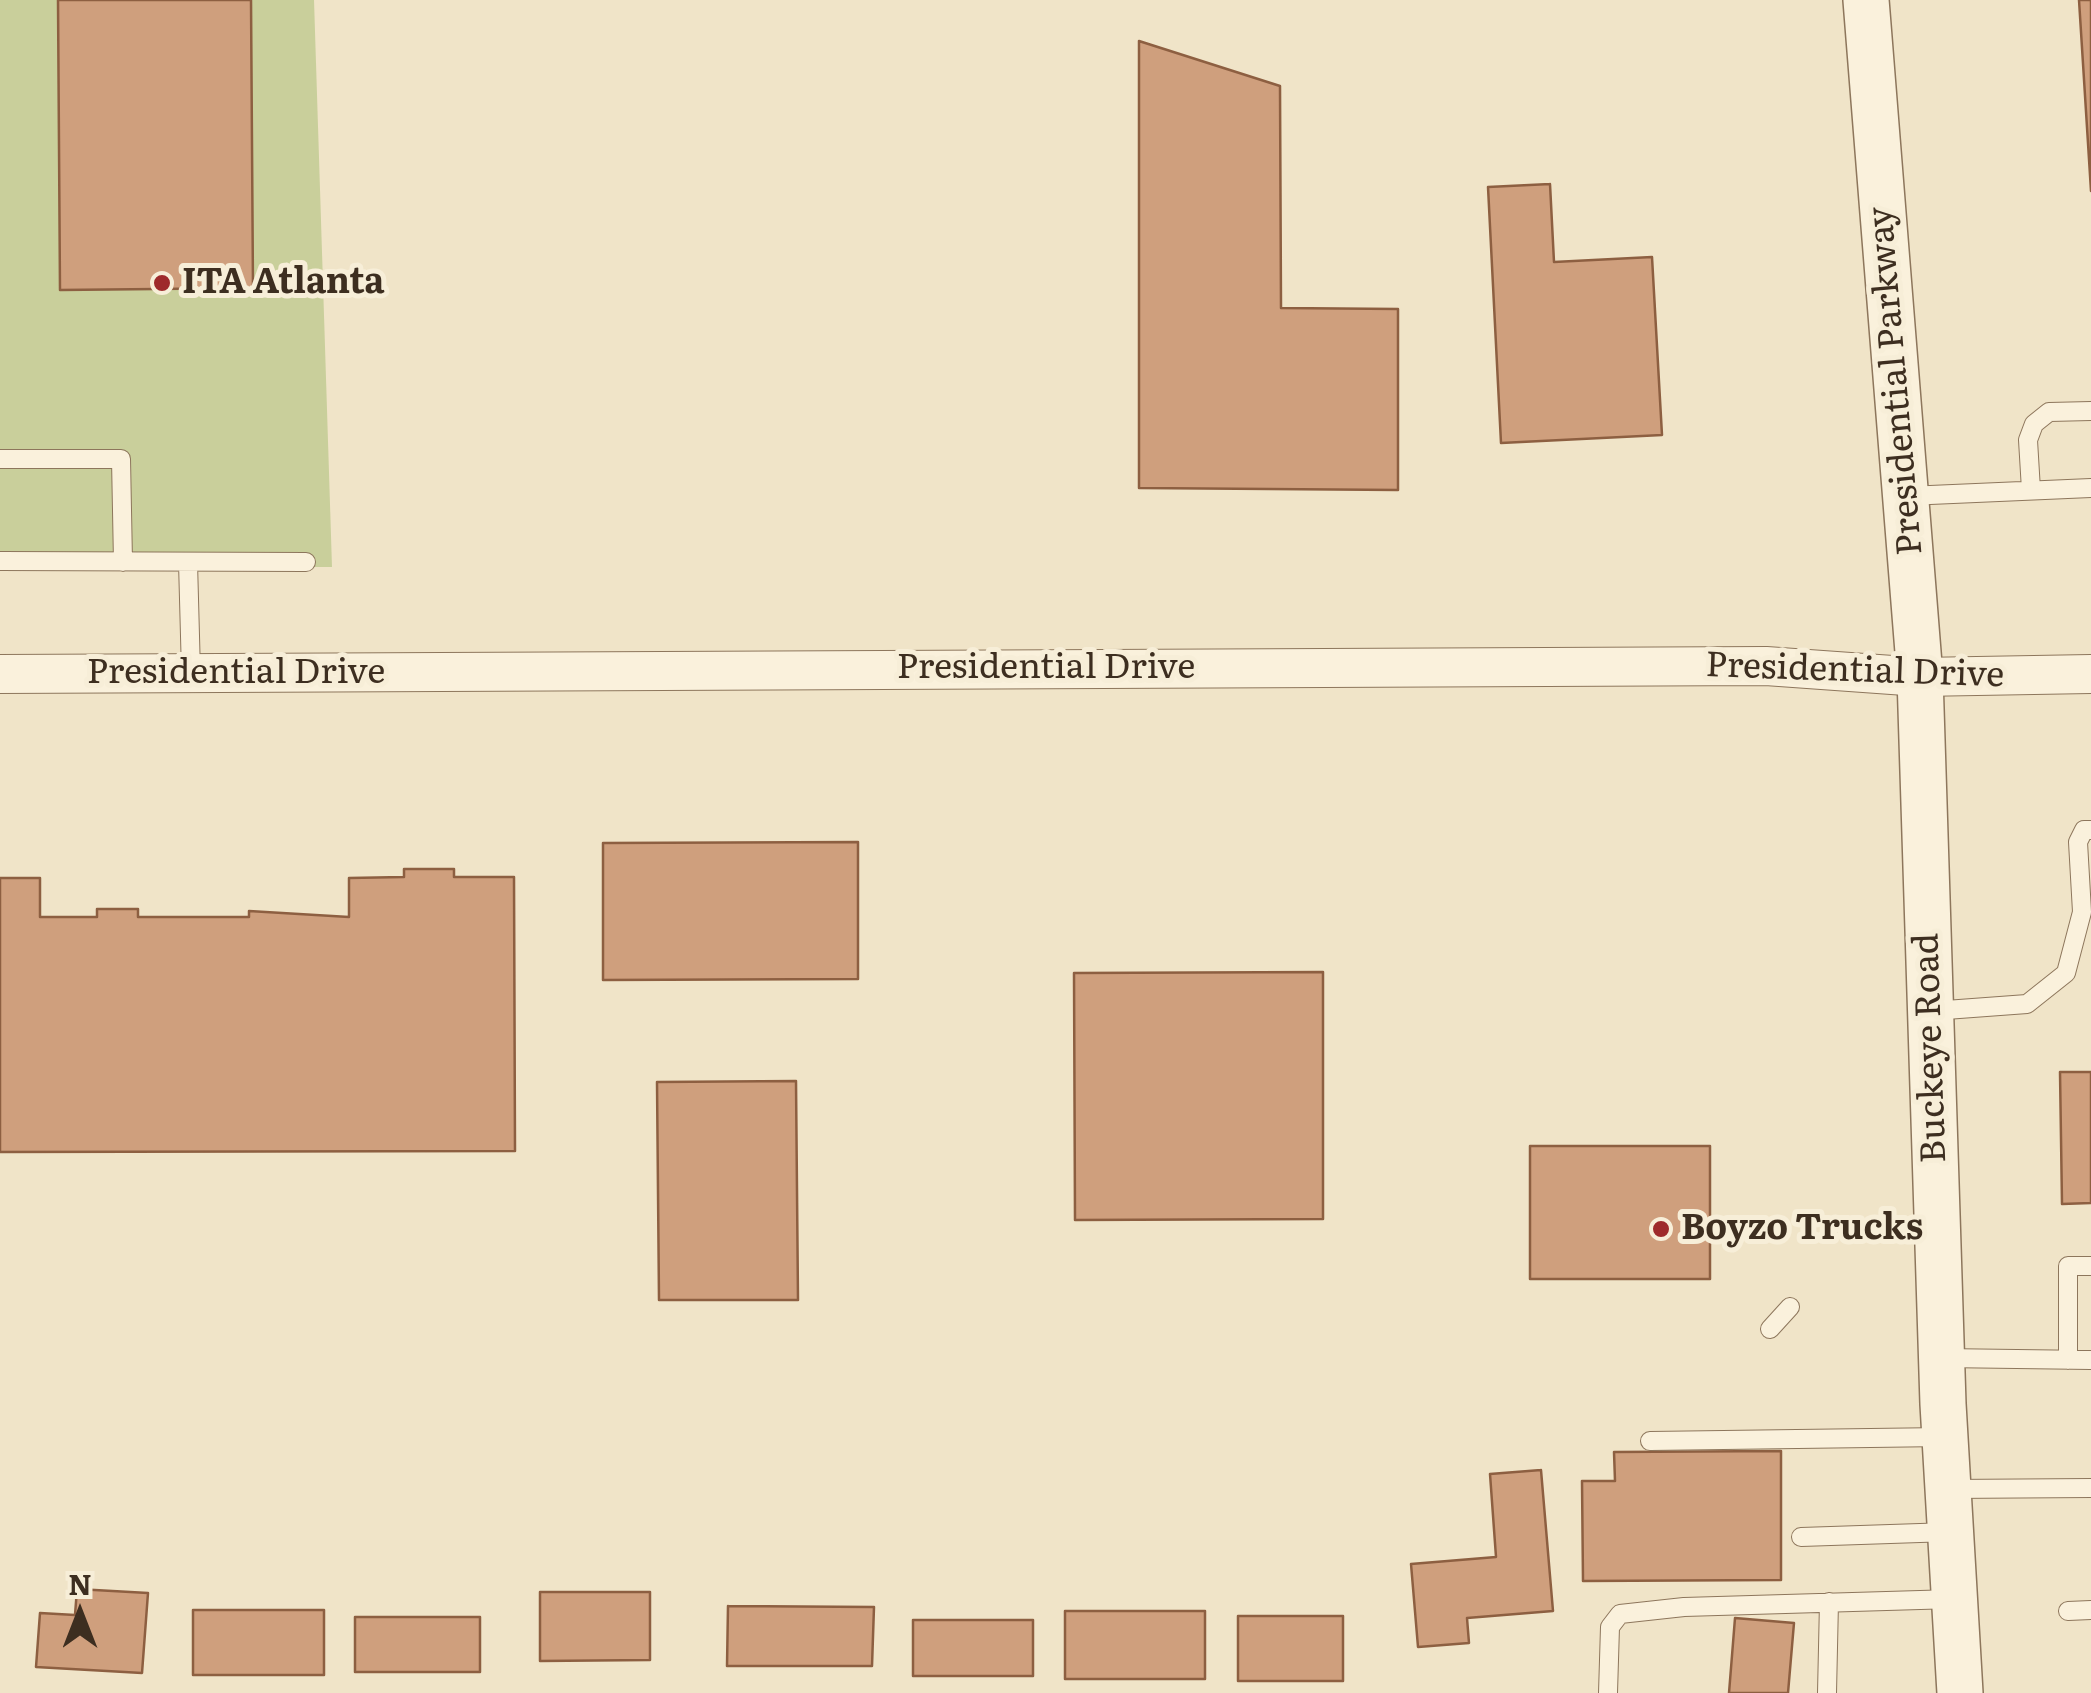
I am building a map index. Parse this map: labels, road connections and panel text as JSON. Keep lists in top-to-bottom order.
{
  "streets": {
    "street": ["Presidential Parkway", "Presidential Drive", "Buckeye Road"]
  },
  "crossings": [
    ["Presidential Parkway", "Presidential Drive"],
    ["Presidential Parkway", "Buckeye Road"]
  ],
  "places": ["ITA Atlanta", "Boyzo Trucks"],
  "north": "top"
}
